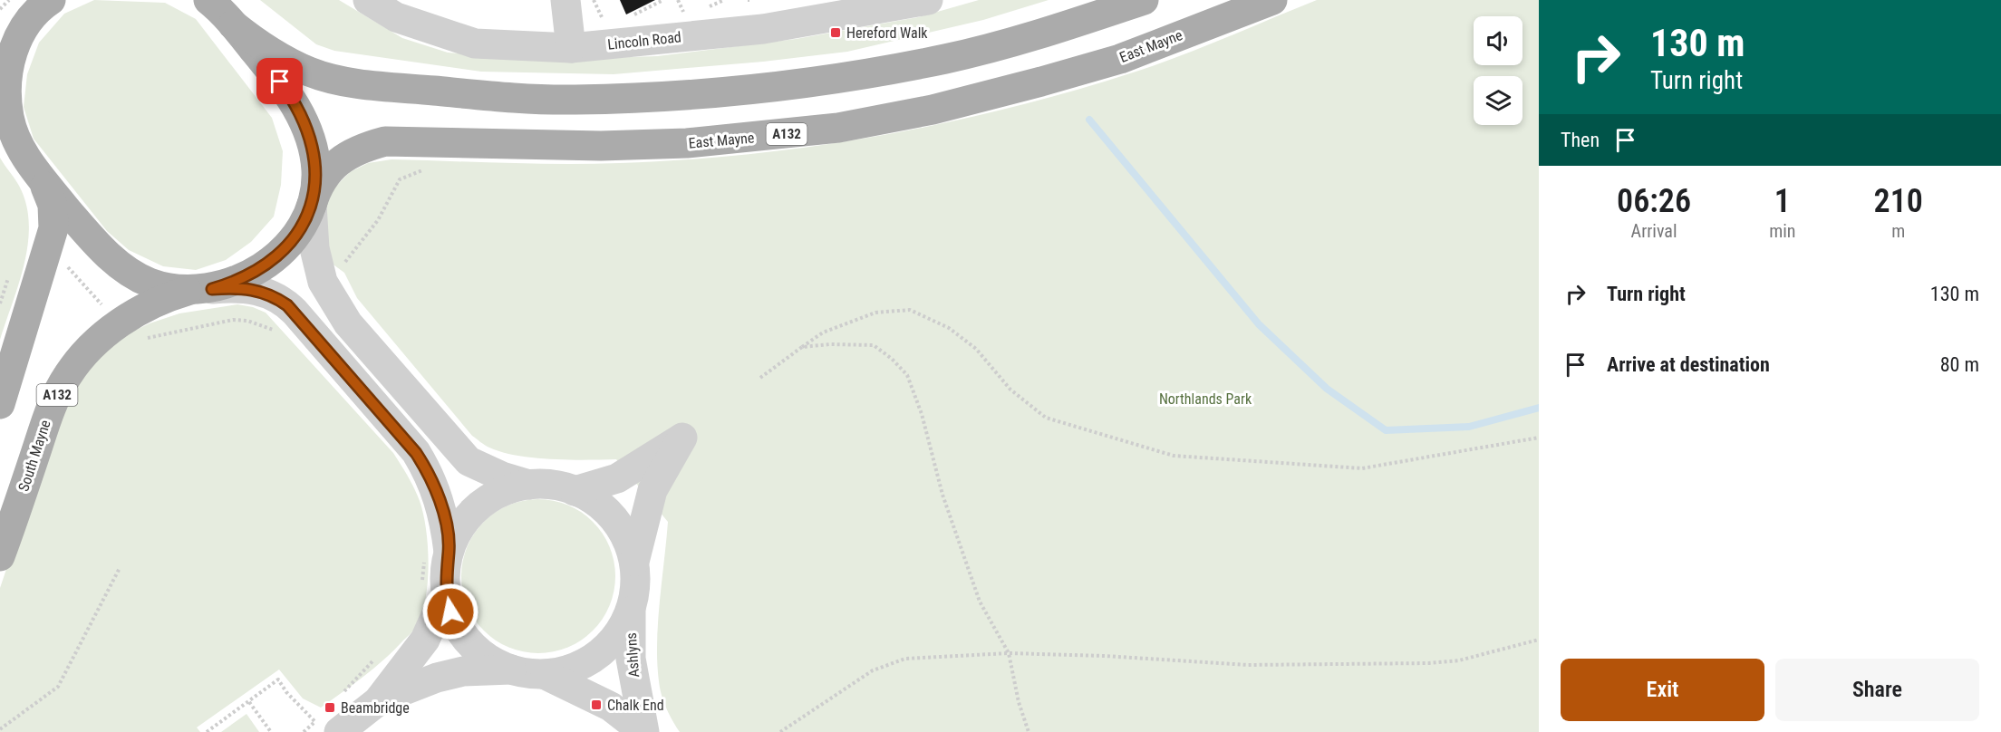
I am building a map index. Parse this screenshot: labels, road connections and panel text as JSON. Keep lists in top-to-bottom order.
{
  "streets": {
    "main road": ["East Mayne", "A132", "South Mayne"],
    "street": ["Lincoln Road", "Ashlyns"]
  },
  "crossings": [
    ["East Mayne", "A132"],
    ["A132", "South Mayne"]
  ],
  "parks": ["Northlands Park"],
  "places": {
    "transit": ["Hereford Walk", "Chalk End", "Beambridge"]
  },
  "page": {
    "turn": ["130 m", "Turn right"],
    "then": "Then",
    "eta": [
      "06:26",
      "Arrival",
      "1",
      "min",
      "210",
      "m"
    ],
    "list": [
      {
        "name": "Turn right",
        "value": "130 m"
      },
      {
        "name": "Arrive at destination",
        "value": "80 m"
      }
    ],
    "buttons": ["Exit", "Share"]
  }
}
